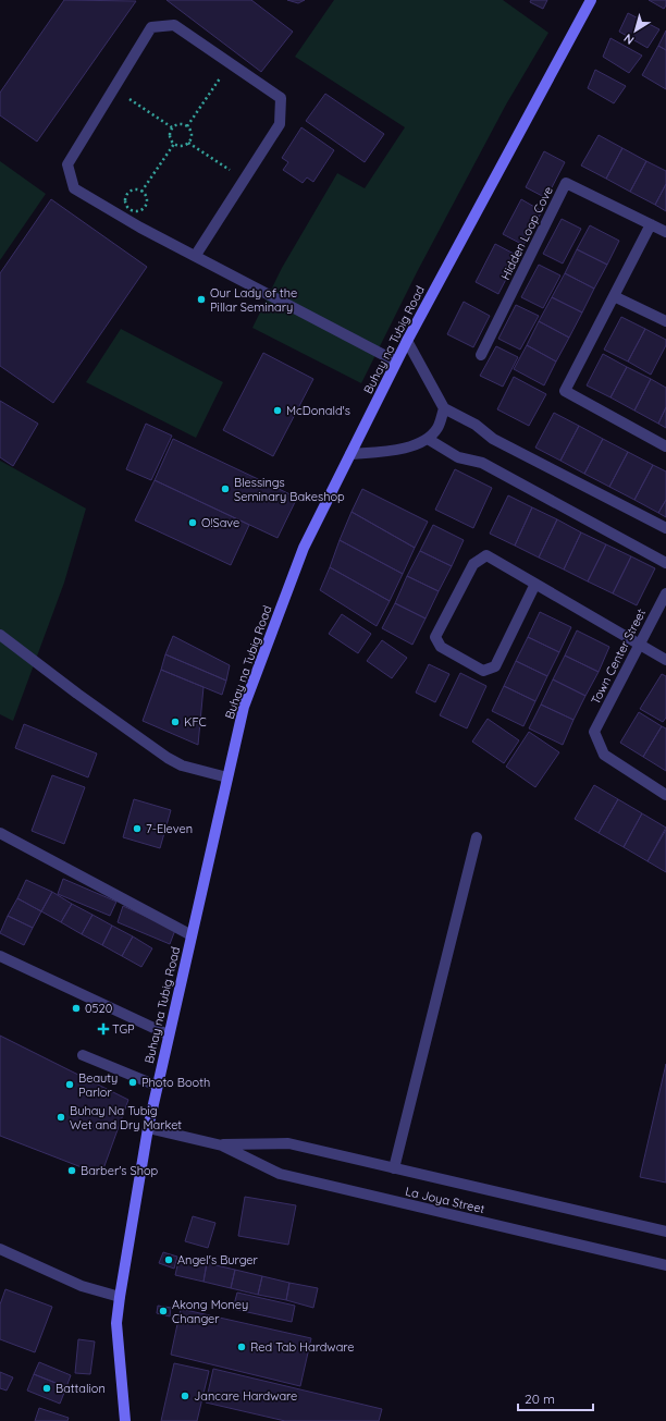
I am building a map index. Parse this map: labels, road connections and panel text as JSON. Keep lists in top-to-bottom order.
{
  "streets": {
    "main road": ["Buhay na Tubig Road"],
    "street": ["Hidden Loop Cove", "Town Center Street", "La Joya Street"]
  },
  "crossings": [
    ["Buhay na Tubig Road", "La Joya Street"]
  ],
  "places": {
    "other": [
      "Our Lady of the Pillar Seminary",
      "McDonald's",
      "Blessings Seminary Bakeshop",
      "O!Save",
      "KFC",
      "7-Eleven",
      "0520",
      "Photo Booth",
      "Beauty Parlor",
      "Buhay Na Tubig Wet and Dry Market",
      "Barber's Shop",
      "Angel's Burger",
      "Akong Money Changer",
      "Red Tab Hardware",
      "Battalion",
      "Jancare Hardware"
    ],
    "health": ["TGP"]
  },
  "scale_bar": "20 m",
  "north": "bottom left"
}
